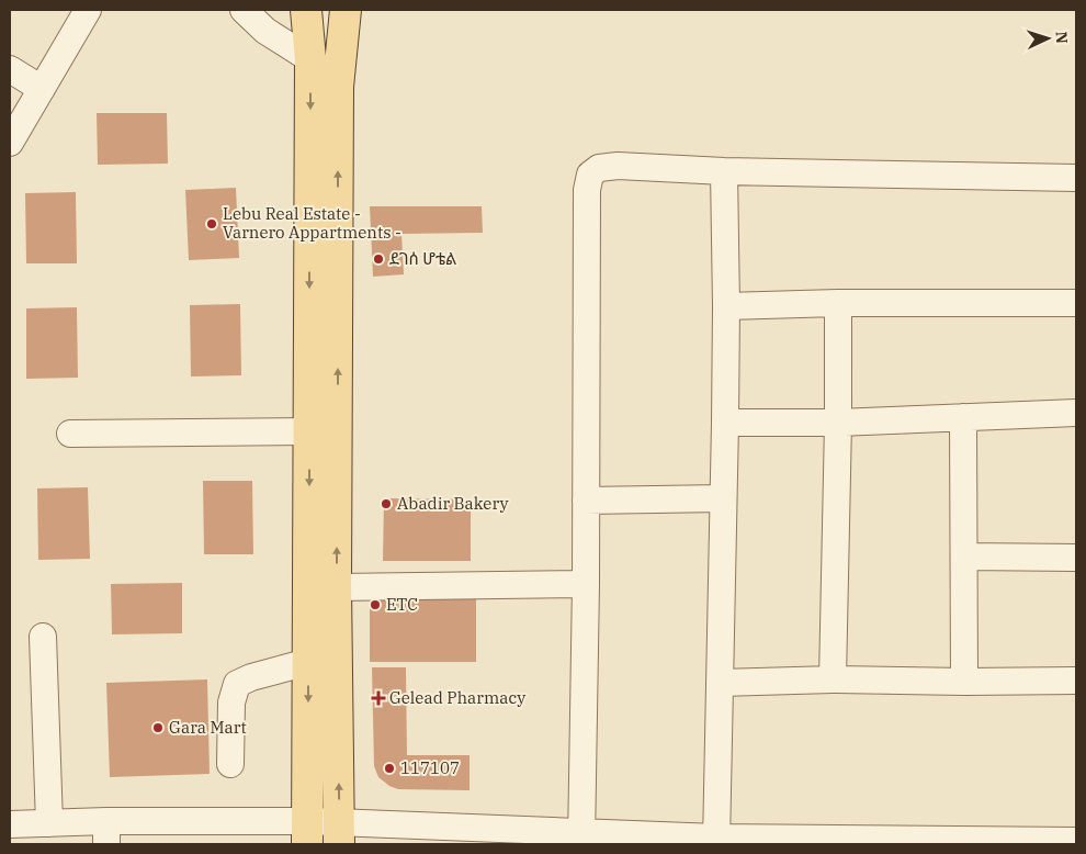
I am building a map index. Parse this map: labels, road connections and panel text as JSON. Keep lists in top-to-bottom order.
{
  "places": {
    "other": [
      "Lebu Real Estate - Varnero Appartments -",
      "ደገሰ ሆቴል",
      "Abadir Bakery",
      "ETC",
      "Gara Mart",
      "117107"
    ],
    "health": ["Gelead Pharmacy"]
  },
  "north": "right"
}
